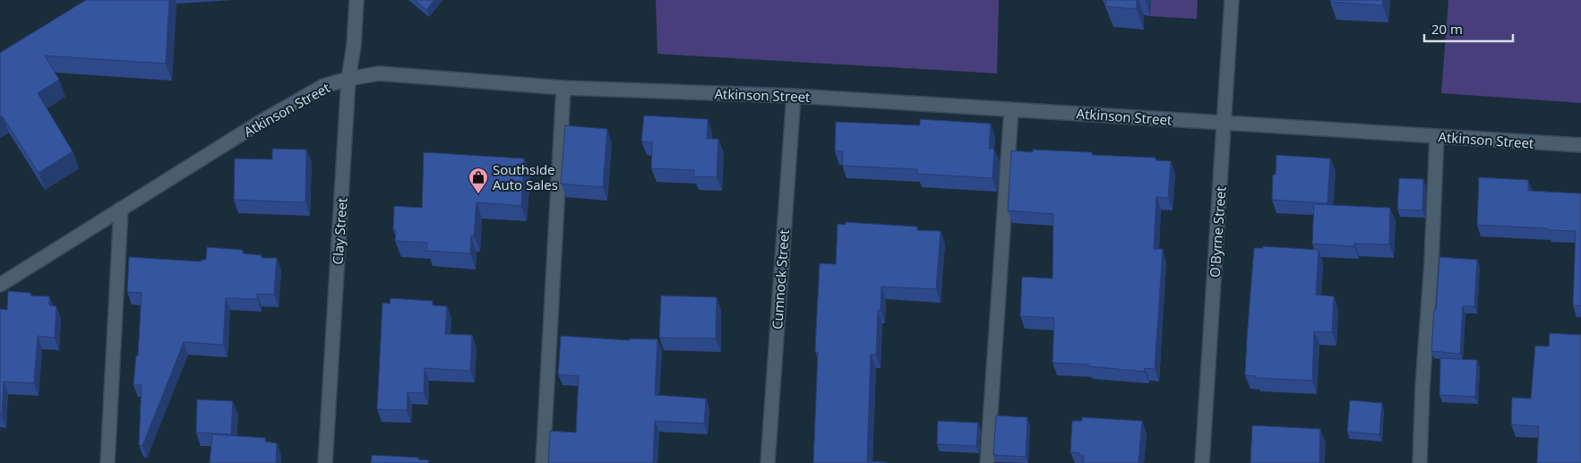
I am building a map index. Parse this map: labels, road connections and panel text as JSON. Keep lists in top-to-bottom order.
{
  "streets": {
    "street": [
      "Atkinson Street",
      "Clay Street",
      "O'Byrne Street",
      "Cumnock Street"
    ]
  },
  "crossings": [
    ["Atkinson Street", "Clay Street"],
    ["Atkinson Street", "O'Byrne Street"],
    ["Atkinson Street", "Cumnock Street"]
  ],
  "places": {
    "shop": ["Southside Auto Sales"]
  },
  "scale_bar": "20 m"
}
